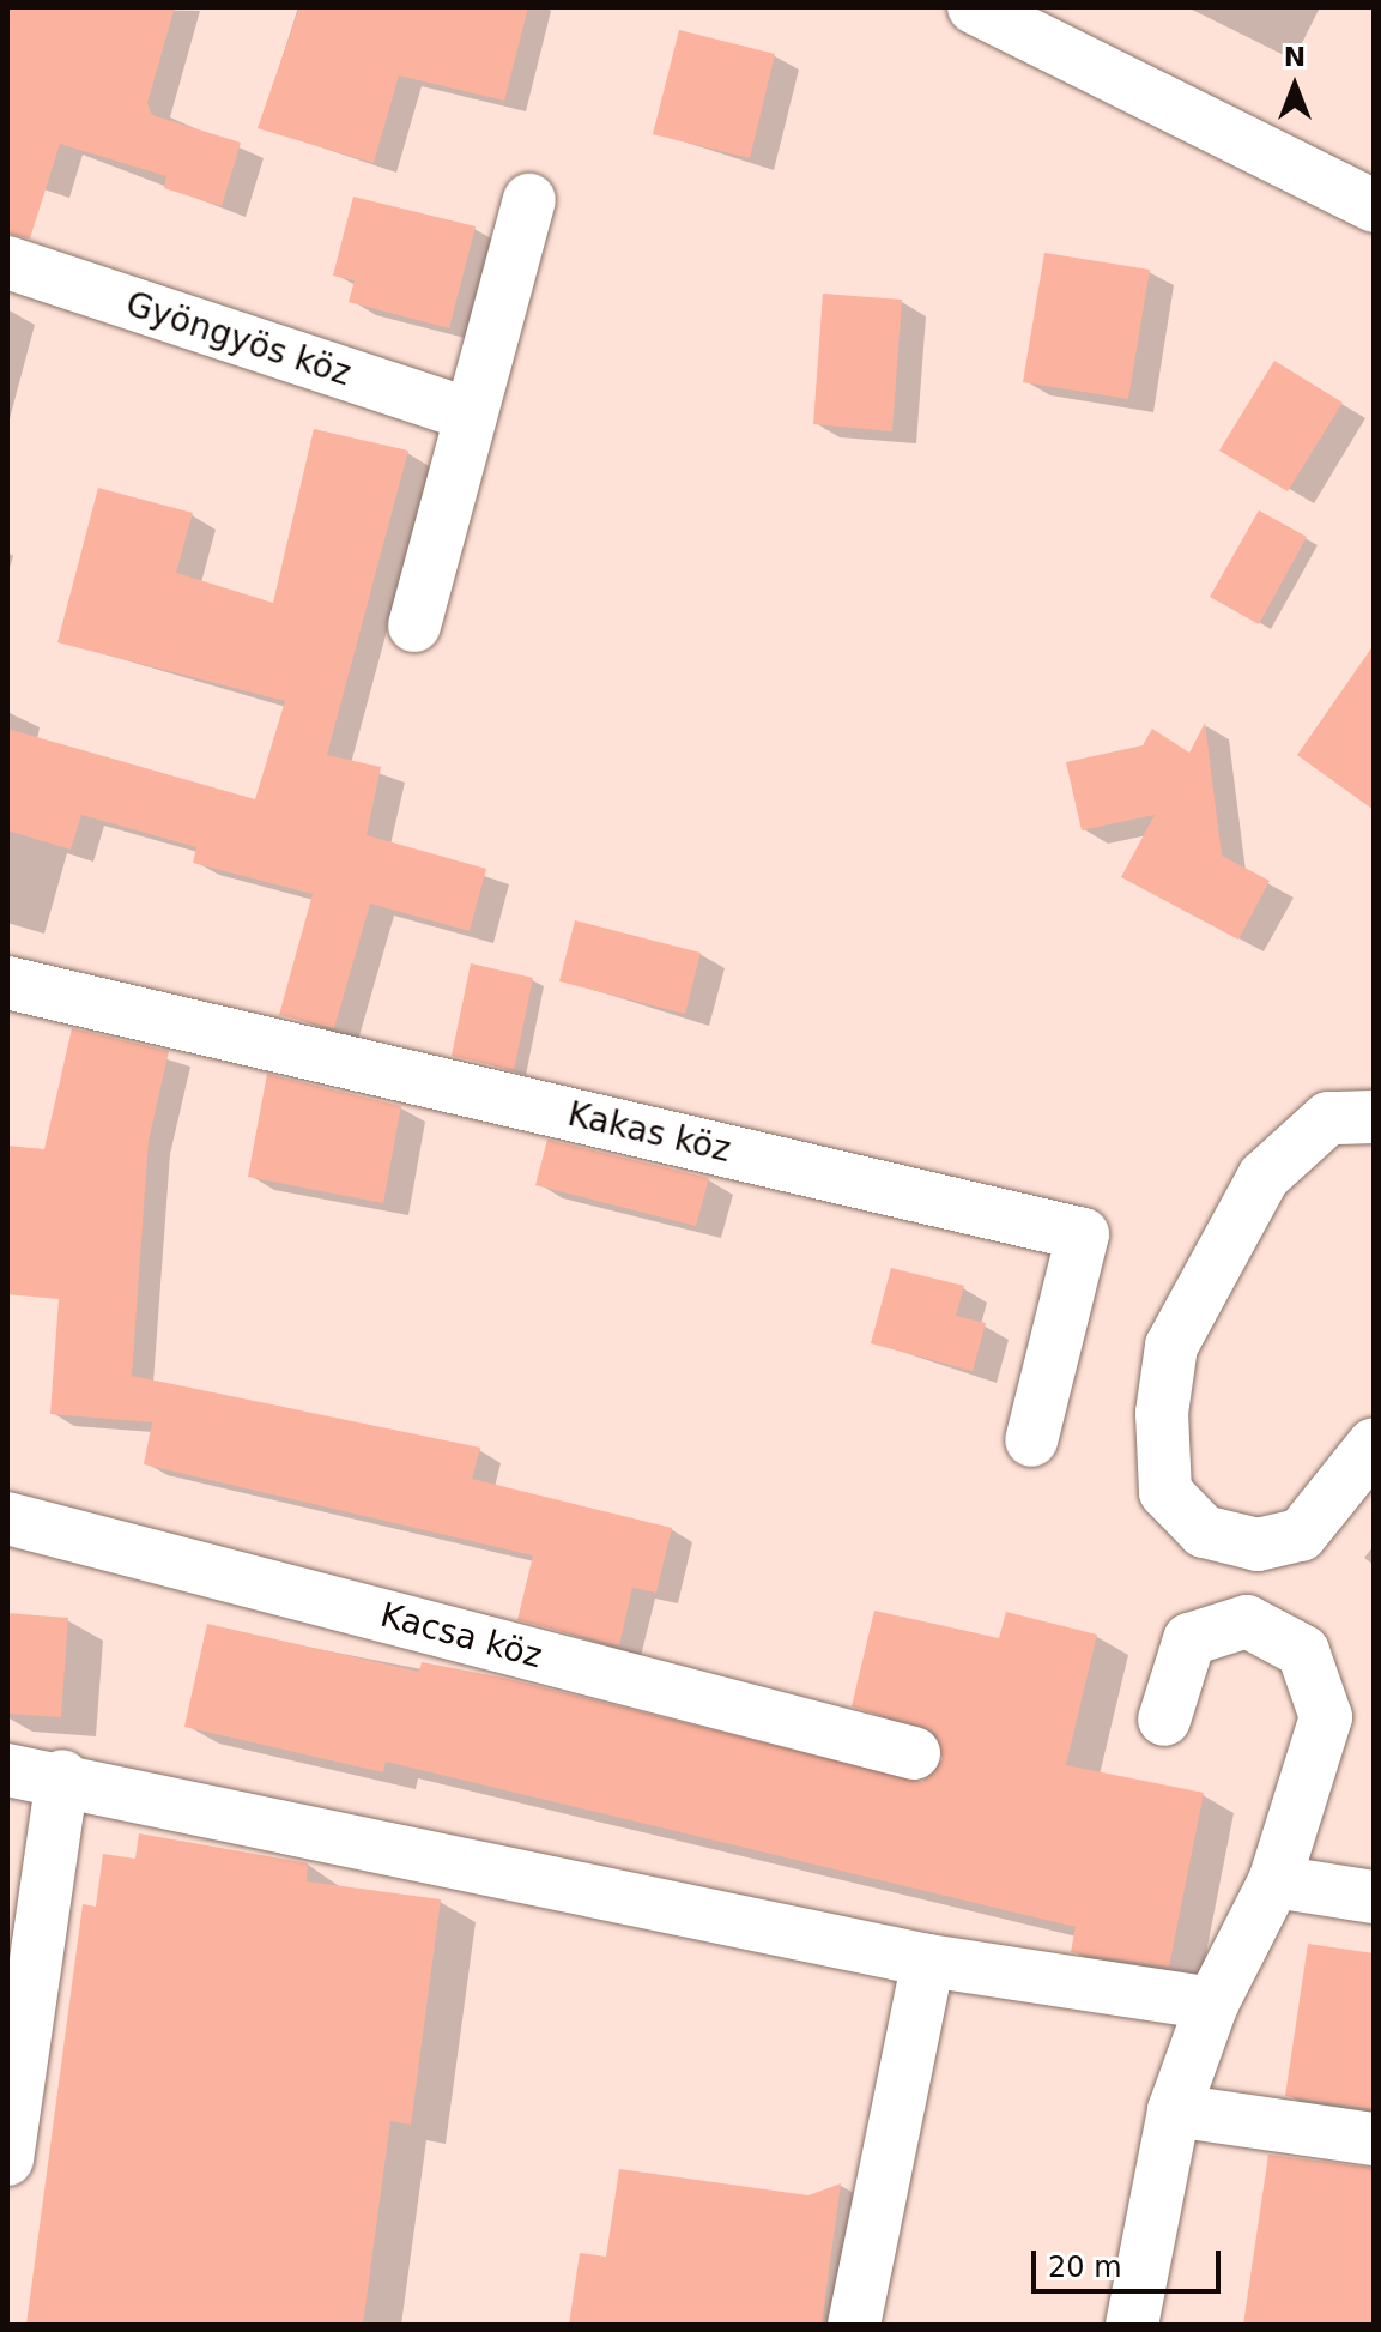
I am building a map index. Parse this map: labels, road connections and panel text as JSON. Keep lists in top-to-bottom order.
{
  "streets": {
    "street": ["Gyöngyös köz", "Kakas köz", "Kacsa köz"]
  },
  "scale_bar": "20 m",
  "north": "top"
}
